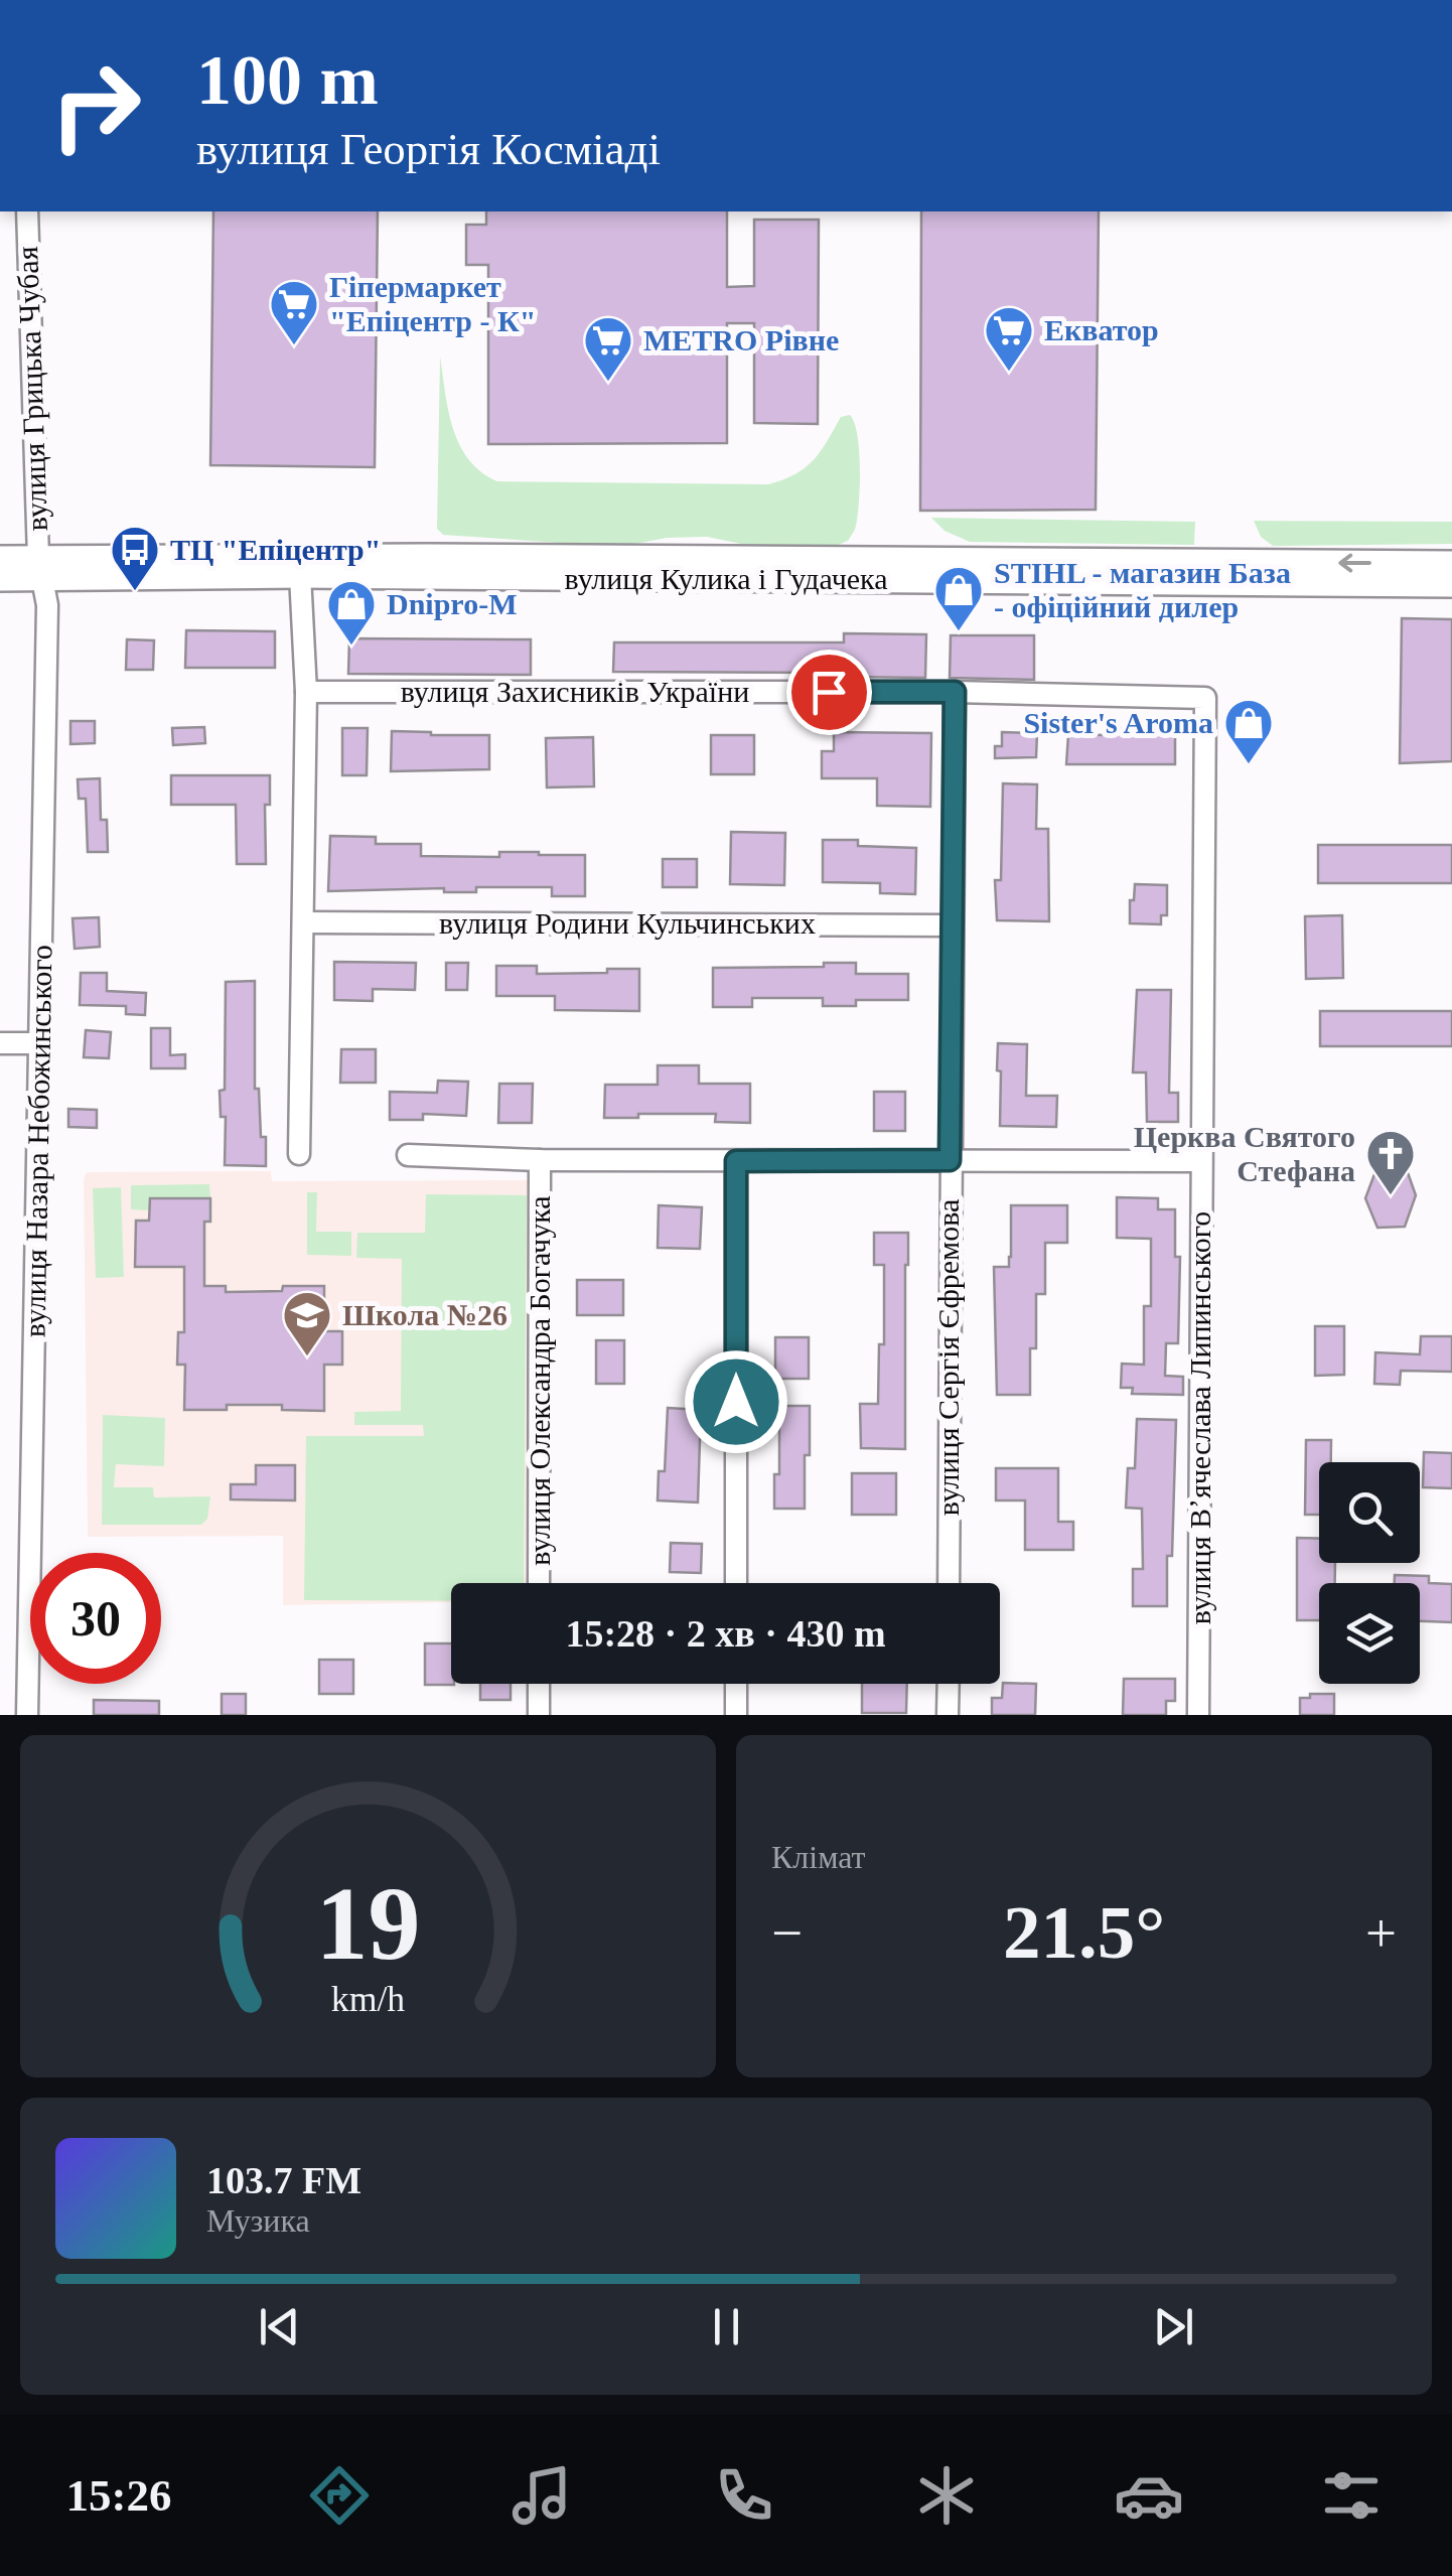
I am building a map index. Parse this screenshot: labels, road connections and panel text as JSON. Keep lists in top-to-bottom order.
{
  "streets": {
    "main road": ["вулиця Кулика і Гудачека"],
    "street": [
      "вулиця Грицька Чубая",
      "вулиця Захисників України",
      "вулиця Родини Кульчинських",
      "вулиця Назара Небожинського",
      "вулиця Сергія Єфремова",
      "вулиця Олександра Богачука",
      "вулиця Вʼячеслава Липинського"
    ]
  },
  "crossings": [
    ["вулиця Грицька Чубая", "вулиця Кулика і Гудачека"],
    ["вулиця Грицька Чубая", "вулиця Назара Небожинського"],
    ["вулиця Кулика і Гудачека", "вулиця Назара Небожинського"],
    ["вулиця Захисників України", "вулиця Сергія Єфремова"],
    ["вулиця Захисників України", "вулиця Вʼячеслава Липинського"],
    ["вулиця Родини Кульчинських", "вулиця Сергія Єфремова"]
  ],
  "places": {
    "supermarket": ["Гіпермаркет \"Епіцентр - К\"", "Екватор", "METRO Рівне"],
    "bus stop": ["ТЦ \"Епіцентр\""],
    "shop": ["STIHL - магазин База - офіційний дилер", "Dnipro-M", "Sister's Aroma"],
    "church": ["Церква Святого Стефана"],
    "school or university": ["Школа №26"]
  },
  "page": {
    "turn": ["100 m", "вулиця Георгія Косміаді"],
    "limit": "30",
    "trip": "15:28 · 2 хв · 430 m",
    "tile": "Клімат",
    "heat": ["−", "21.5°", "+"],
    "song": ["103.7 FM", "Музика"],
    "tabs": "15:26",
    "gauge": ["19", "km/h"]
  }
}
